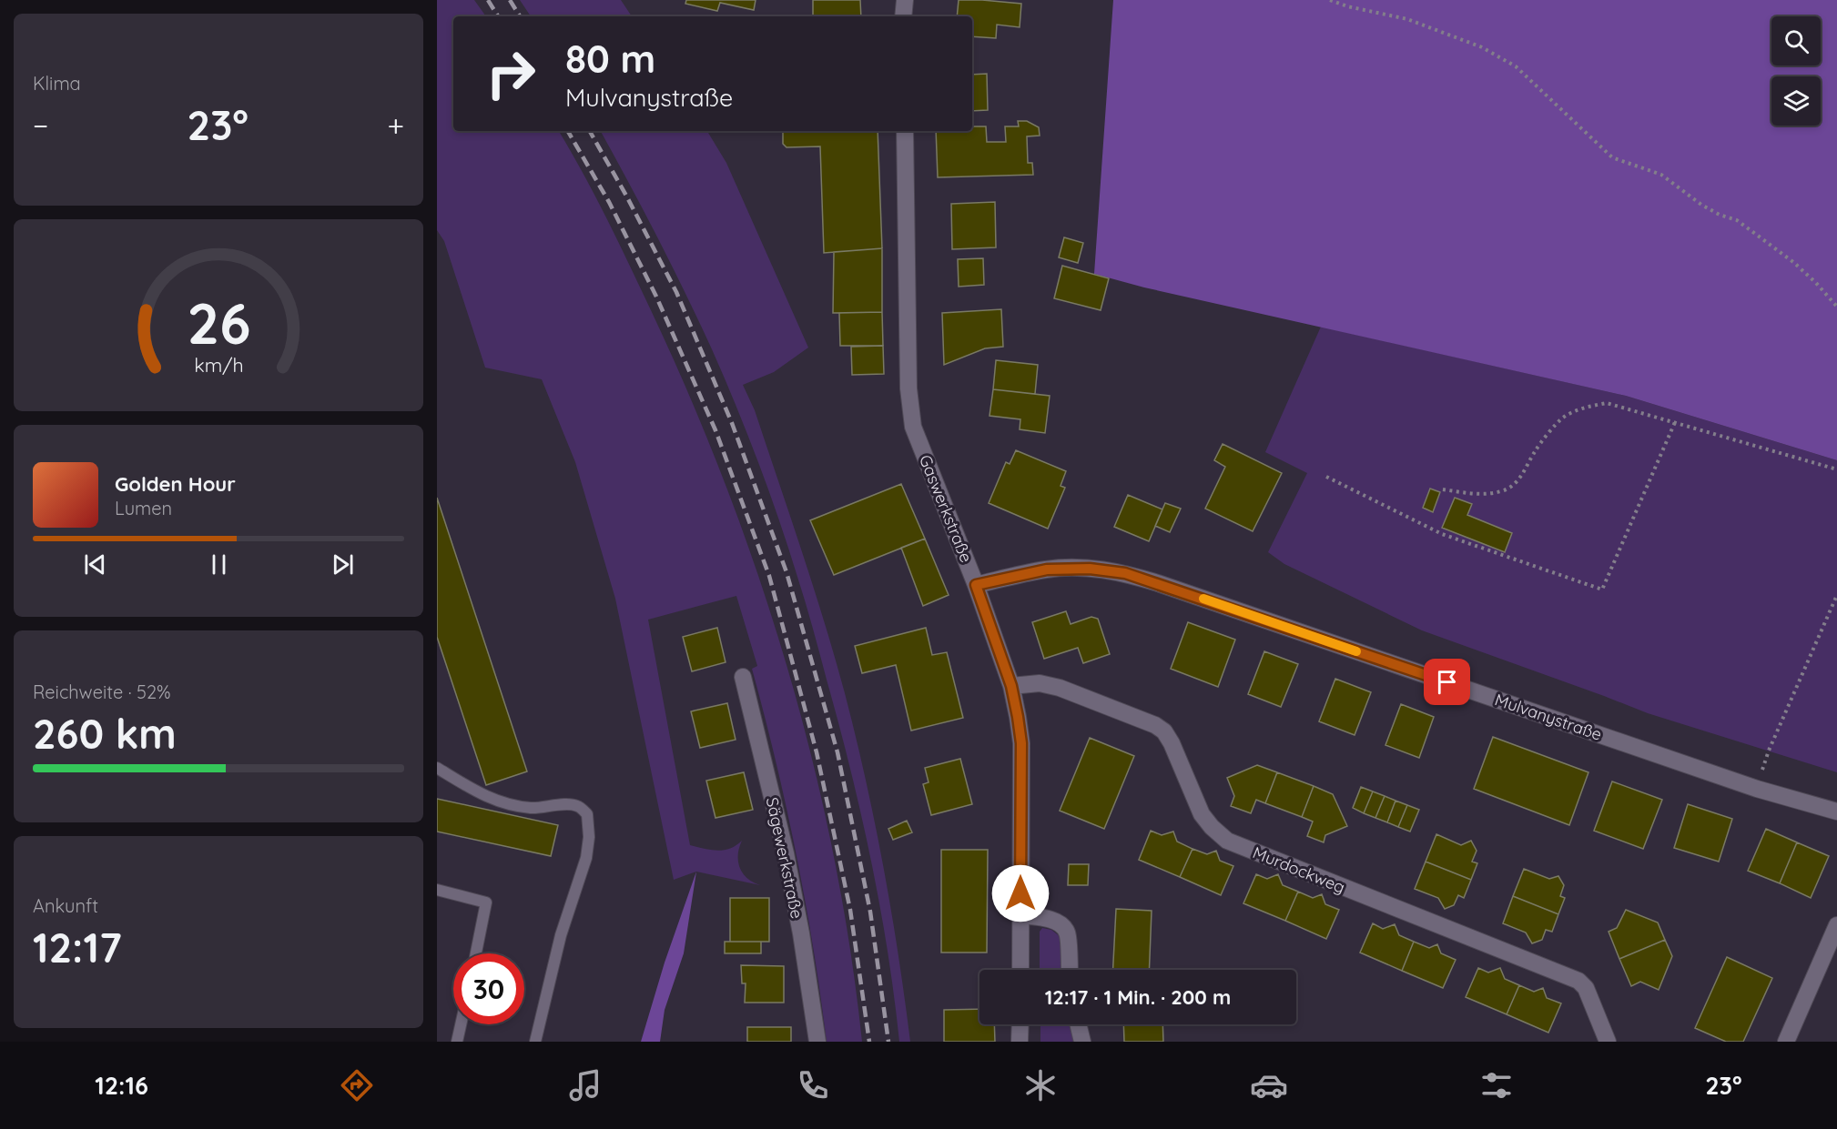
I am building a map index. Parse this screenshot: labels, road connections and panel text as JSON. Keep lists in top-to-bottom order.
{
  "streets": {
    "street": [
      "Gaswerkstraße",
      "Mulvanystraße",
      "Sägewerkstraße",
      "Murdockweg"
    ]
  },
  "crossings": [
    ["Gaswerkstraße", "Mulvanystraße"],
    ["Gaswerkstraße", "Murdockweg"]
  ],
  "page": {
    "tile": [
      "Klima",
      ["Reichweite · 52%", "260 km"],
      ["Ankunft", "12:17"]
    ],
    "turn": ["80 m", "Mulvanystraße"],
    "heat": ["−", "23°", "+"],
    "song": ["Golden Hour", "Lumen"],
    "limit": "30",
    "trip": "12:17 · 1 Min. · 200 m",
    "tabs": ["12:16", "23°"],
    "gauge": ["26", "km/h"]
  }
}
